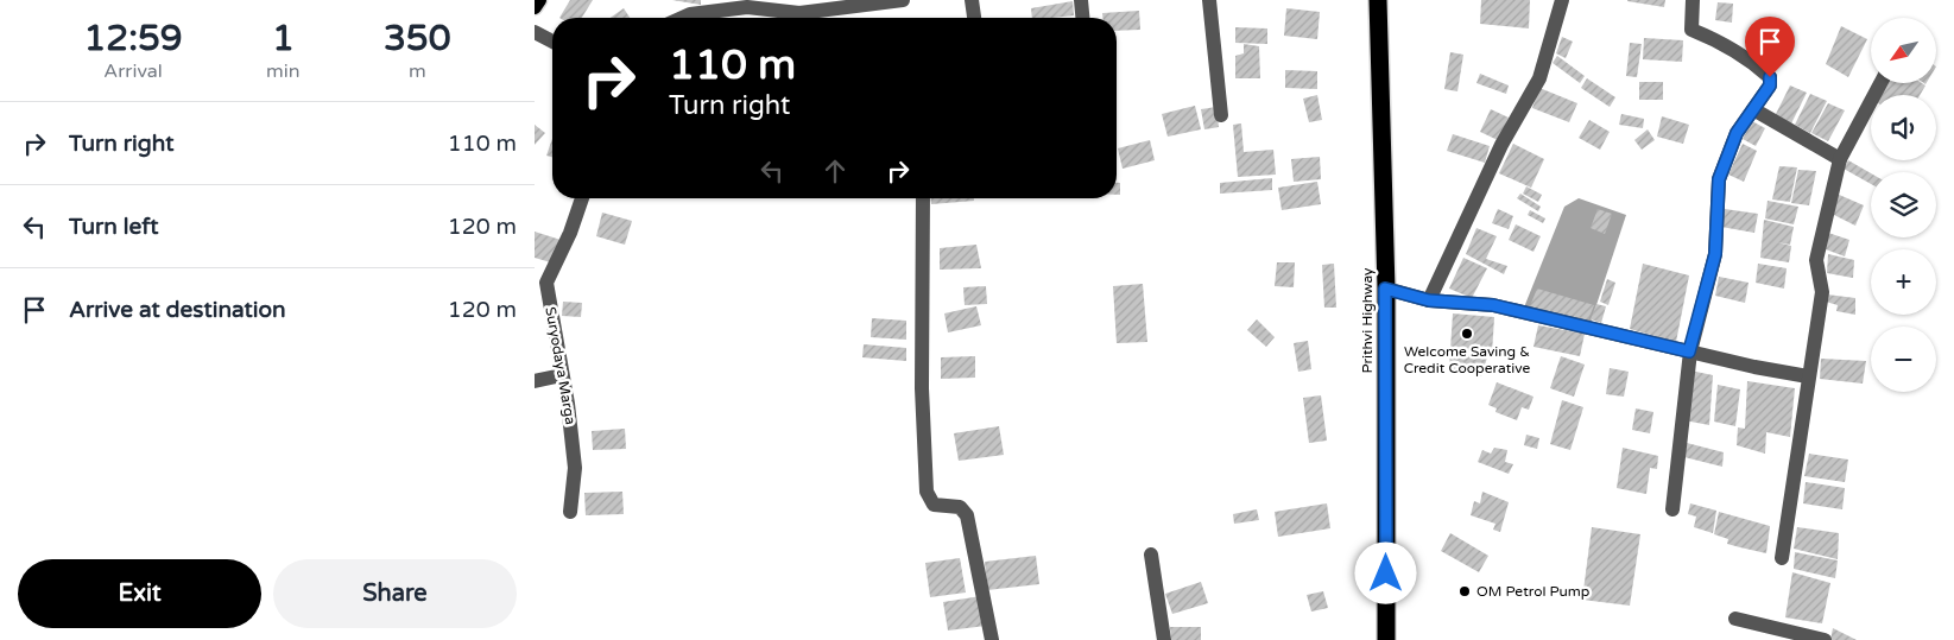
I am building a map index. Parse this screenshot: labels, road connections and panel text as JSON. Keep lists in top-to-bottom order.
{
  "streets": {
    "highway": ["Prithvi Highway"],
    "street": ["Suryodaya Marga"]
  },
  "places": ["Welcome Saving & Credit Cooperative", "OM Petrol Pump"],
  "north": "bottom left",
  "page": {
    "eta": [
      "12:59",
      "Arrival",
      "1",
      "min",
      "350",
      "m"
    ],
    "map_buttons": ["+", "−"],
    "turn": ["110 m", "Turn right"],
    "list": [
      {
        "name": "Turn right",
        "value": "110 m"
      },
      {
        "name": "Turn left",
        "value": "120 m"
      },
      {
        "name": "Arrive at destination",
        "value": "120 m"
      }
    ],
    "buttons": ["Exit", "Share"]
  }
}
